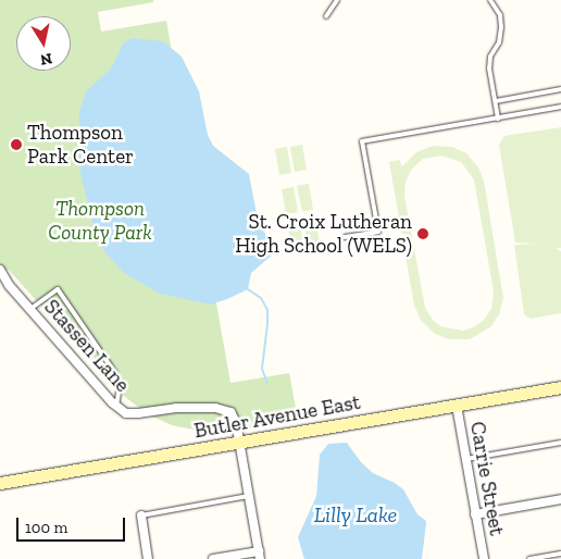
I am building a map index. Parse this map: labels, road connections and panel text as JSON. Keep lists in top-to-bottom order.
{
  "streets": {
    "street": ["Stassen Lane", "Butler Avenue East", "Carrie Street"]
  },
  "crossings": [
    ["Stassen Lane", "Butler Avenue East"],
    ["Butler Avenue East", "Carrie Street"]
  ],
  "water": ["Lilly Lake"],
  "parks": ["Thompson County Park"],
  "places": ["Thompson Park Center", "St. Croix Lutheran High School (WELS)"],
  "scale_bar": "100 m",
  "north": "bottom"
}
